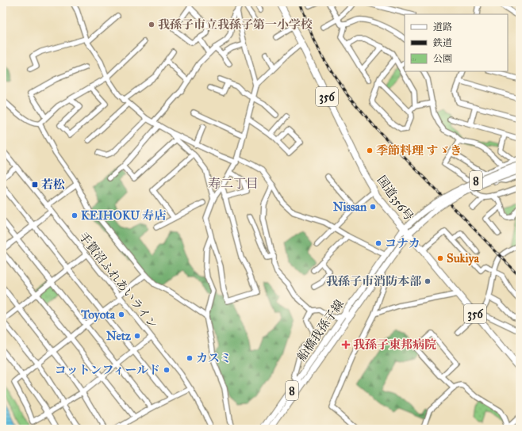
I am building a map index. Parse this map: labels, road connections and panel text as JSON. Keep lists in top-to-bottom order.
{
  "streets": {
    "highway": ["356", "国道356号"],
    "main road": ["8", "船橋我孫子線"],
    "street": ["手賀沼ふれあいライン"]
  },
  "crossings": [
    ["国道356号", "船橋我孫子線"]
  ],
  "districts": ["寿二丁目"],
  "places": {
    "other": [
      "我孫子市立我孫子第一小学校",
      "季節料理 すゞき",
      "Nissan",
      "KEIHOKU 寿店",
      "コナカ",
      "Sukiya",
      "我孫子市消防本部",
      "Toyota",
      "Netz",
      "カスミ",
      "コットンフィールド"
    ],
    "transit": ["若松"],
    "health": ["我孫子東邦病院"]
  },
  "legend": ["道路", "鉄道", "公園"]
}
